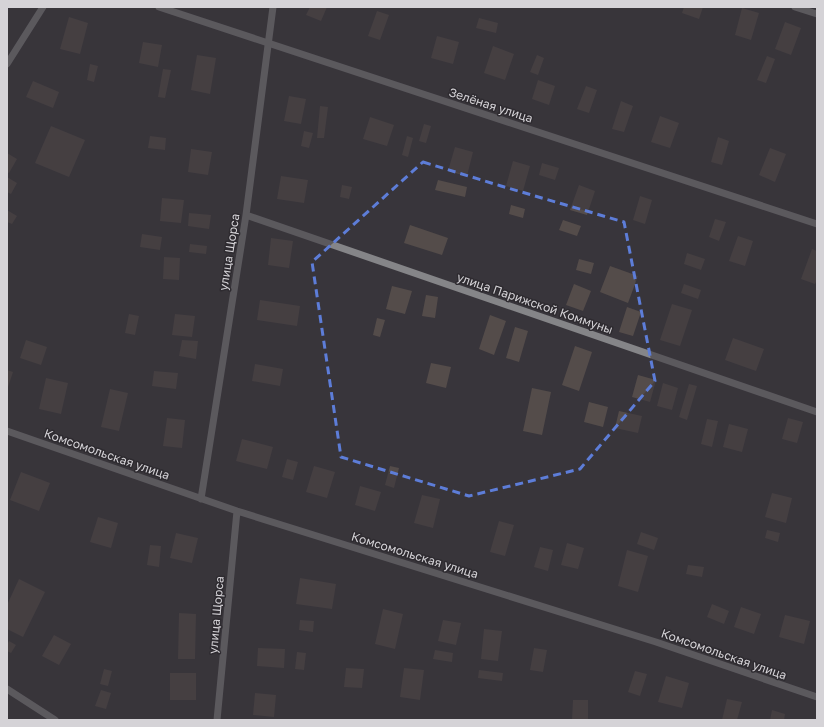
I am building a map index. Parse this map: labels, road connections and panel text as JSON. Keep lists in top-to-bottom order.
{
  "streets": {
    "street": [
      "Зелёная улица",
      "улица Щорса",
      "улица Парижской Коммуны",
      "Комсомольская улица"
    ]
  },
  "crossings": [
    ["Зелёная улица", "улица Щорса"],
    ["улица Щорса", "улица Парижской Коммуны"],
    ["улица Щорса", "Комсомольская улица"]
  ]
}
